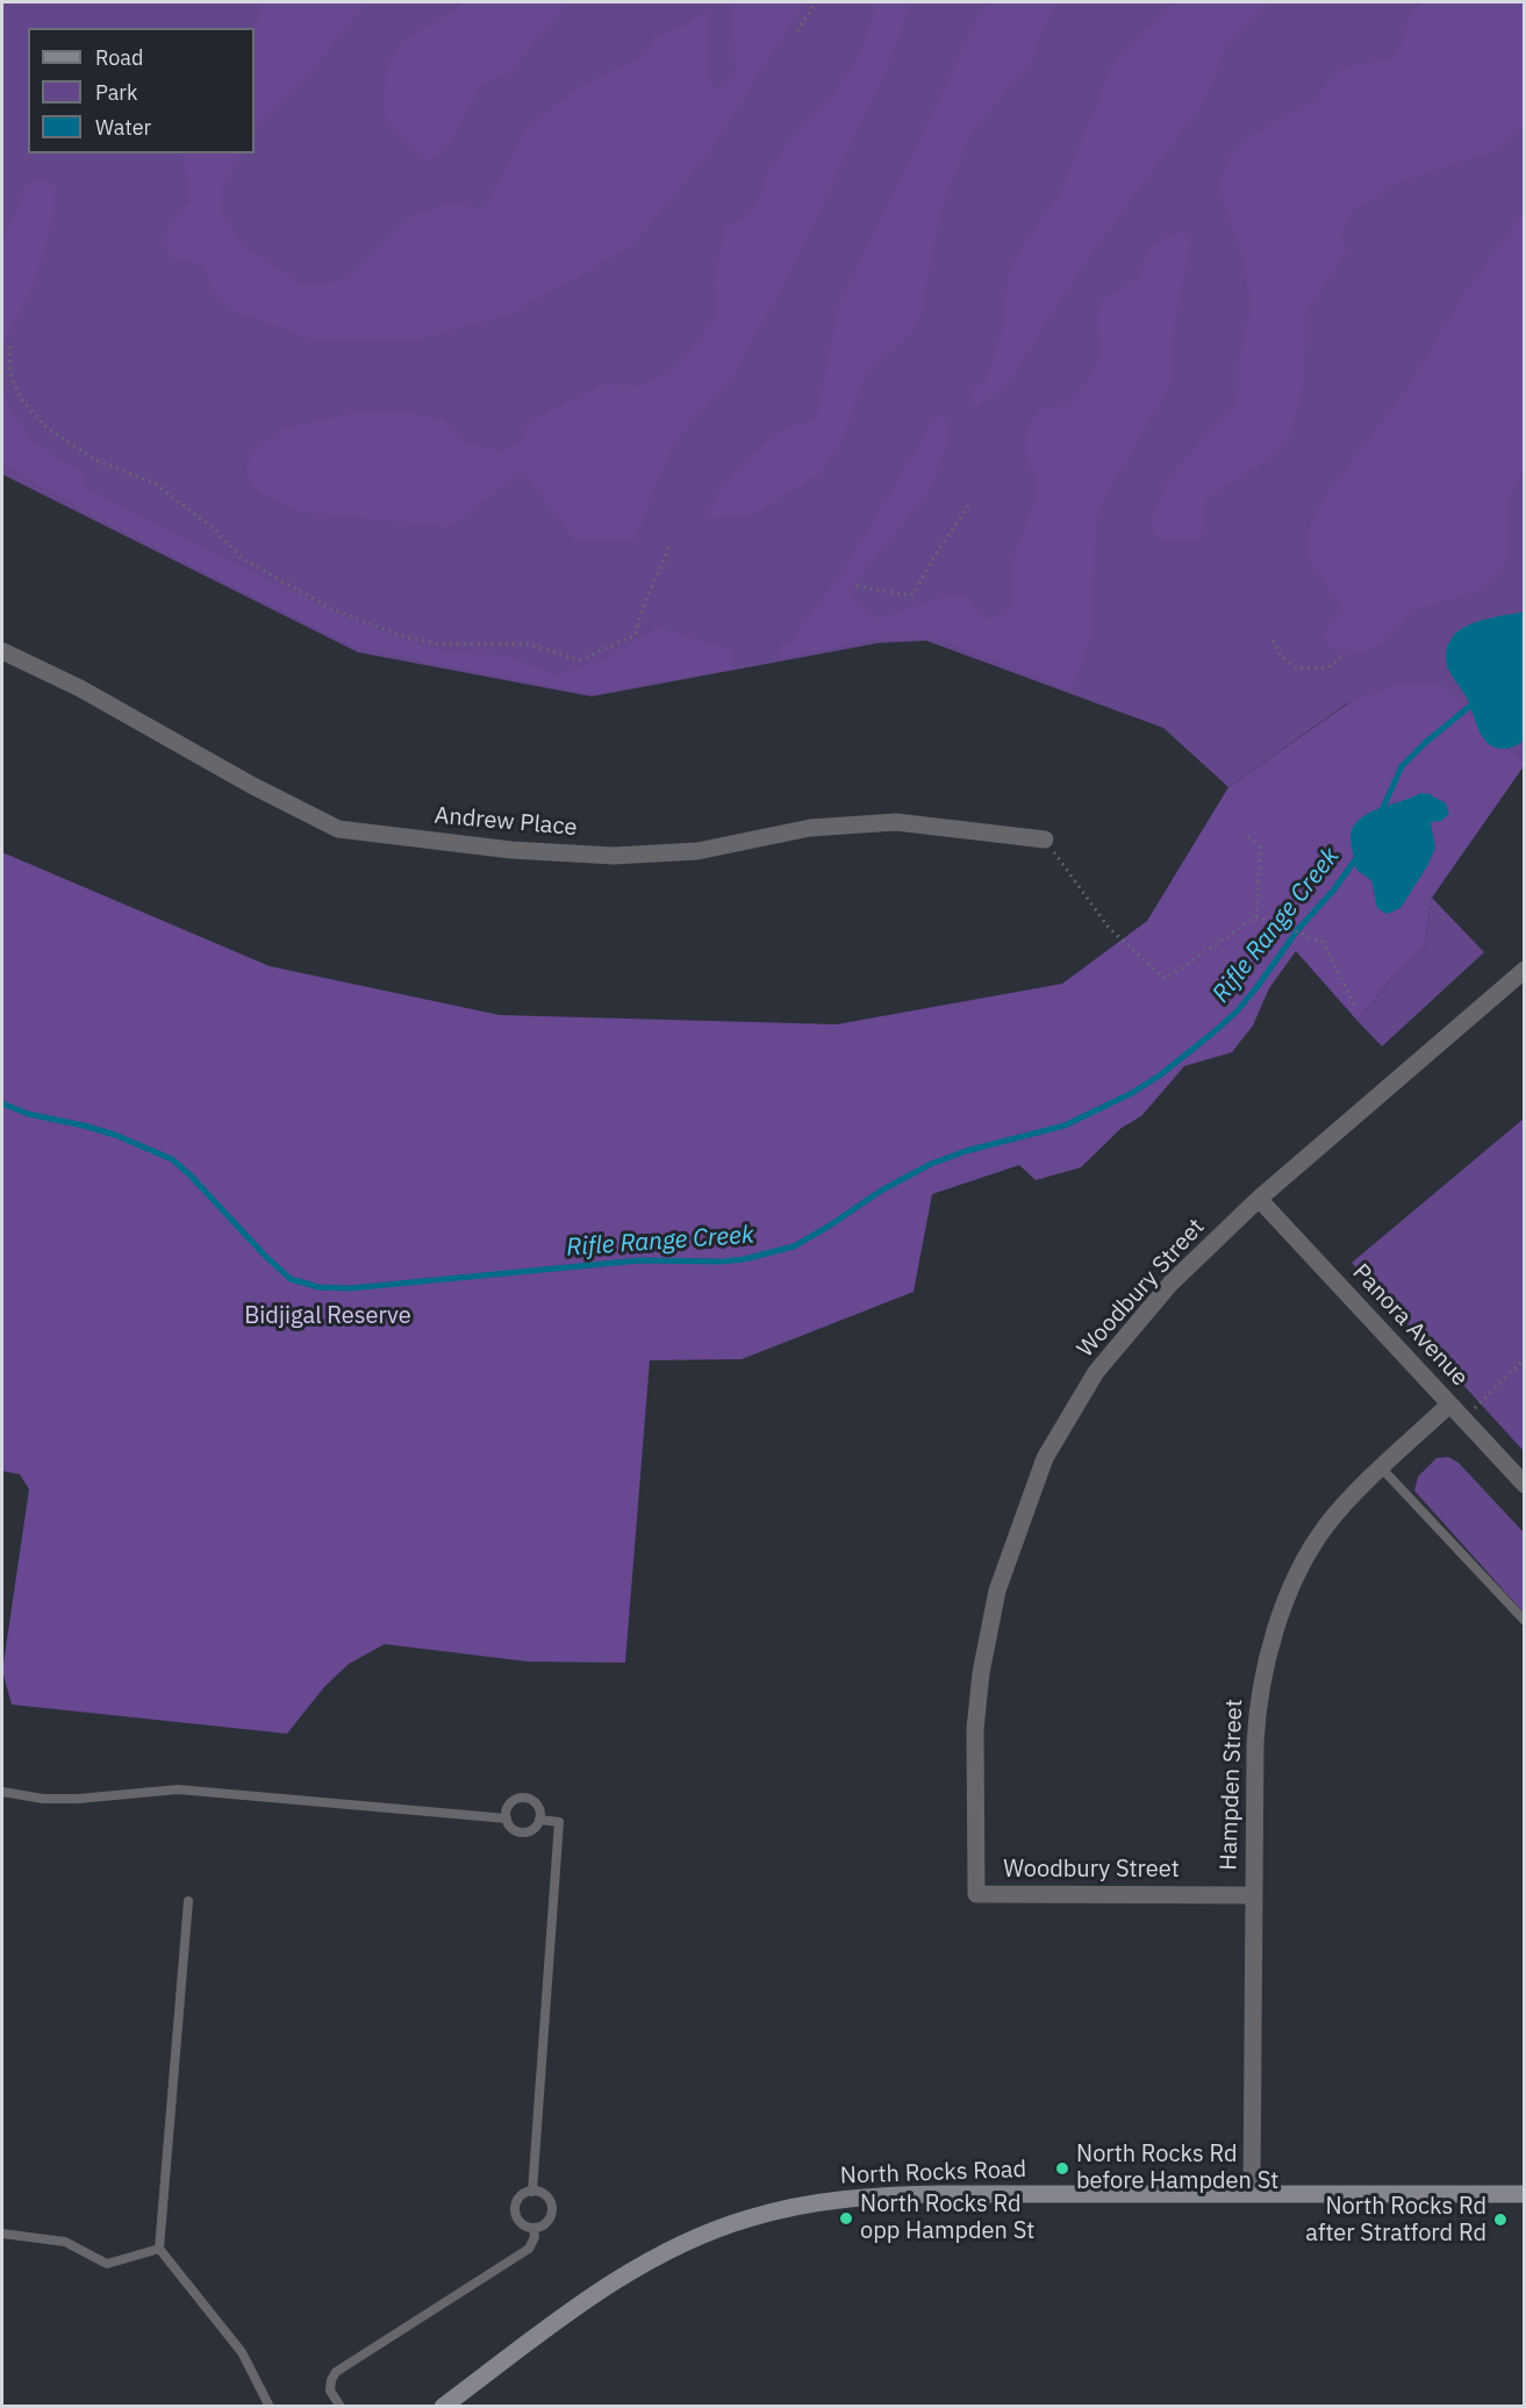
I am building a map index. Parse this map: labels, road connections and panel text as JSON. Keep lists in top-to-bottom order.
{
  "streets": {
    "main road": ["North Rocks Road"],
    "street": [
      "Andrew Place",
      "Woodbury Street",
      "Panora Avenue",
      "Hampden Street"
    ]
  },
  "crossings": [
    ["Woodbury Street", "Panora Avenue"],
    ["Woodbury Street", "Hampden Street"],
    ["Panora Avenue", "Hampden Street"],
    ["Hampden Street", "North Rocks Road"]
  ],
  "water": ["Rifle Range Creek"],
  "parks": ["Bidjigal Reserve"],
  "places": ["North Rocks Rd before Hampden St", "North Rocks Rd opp Hampden St", "North Rocks Rd after Stratford Rd"],
  "legend": ["Road", "Park", "Water"]
}
